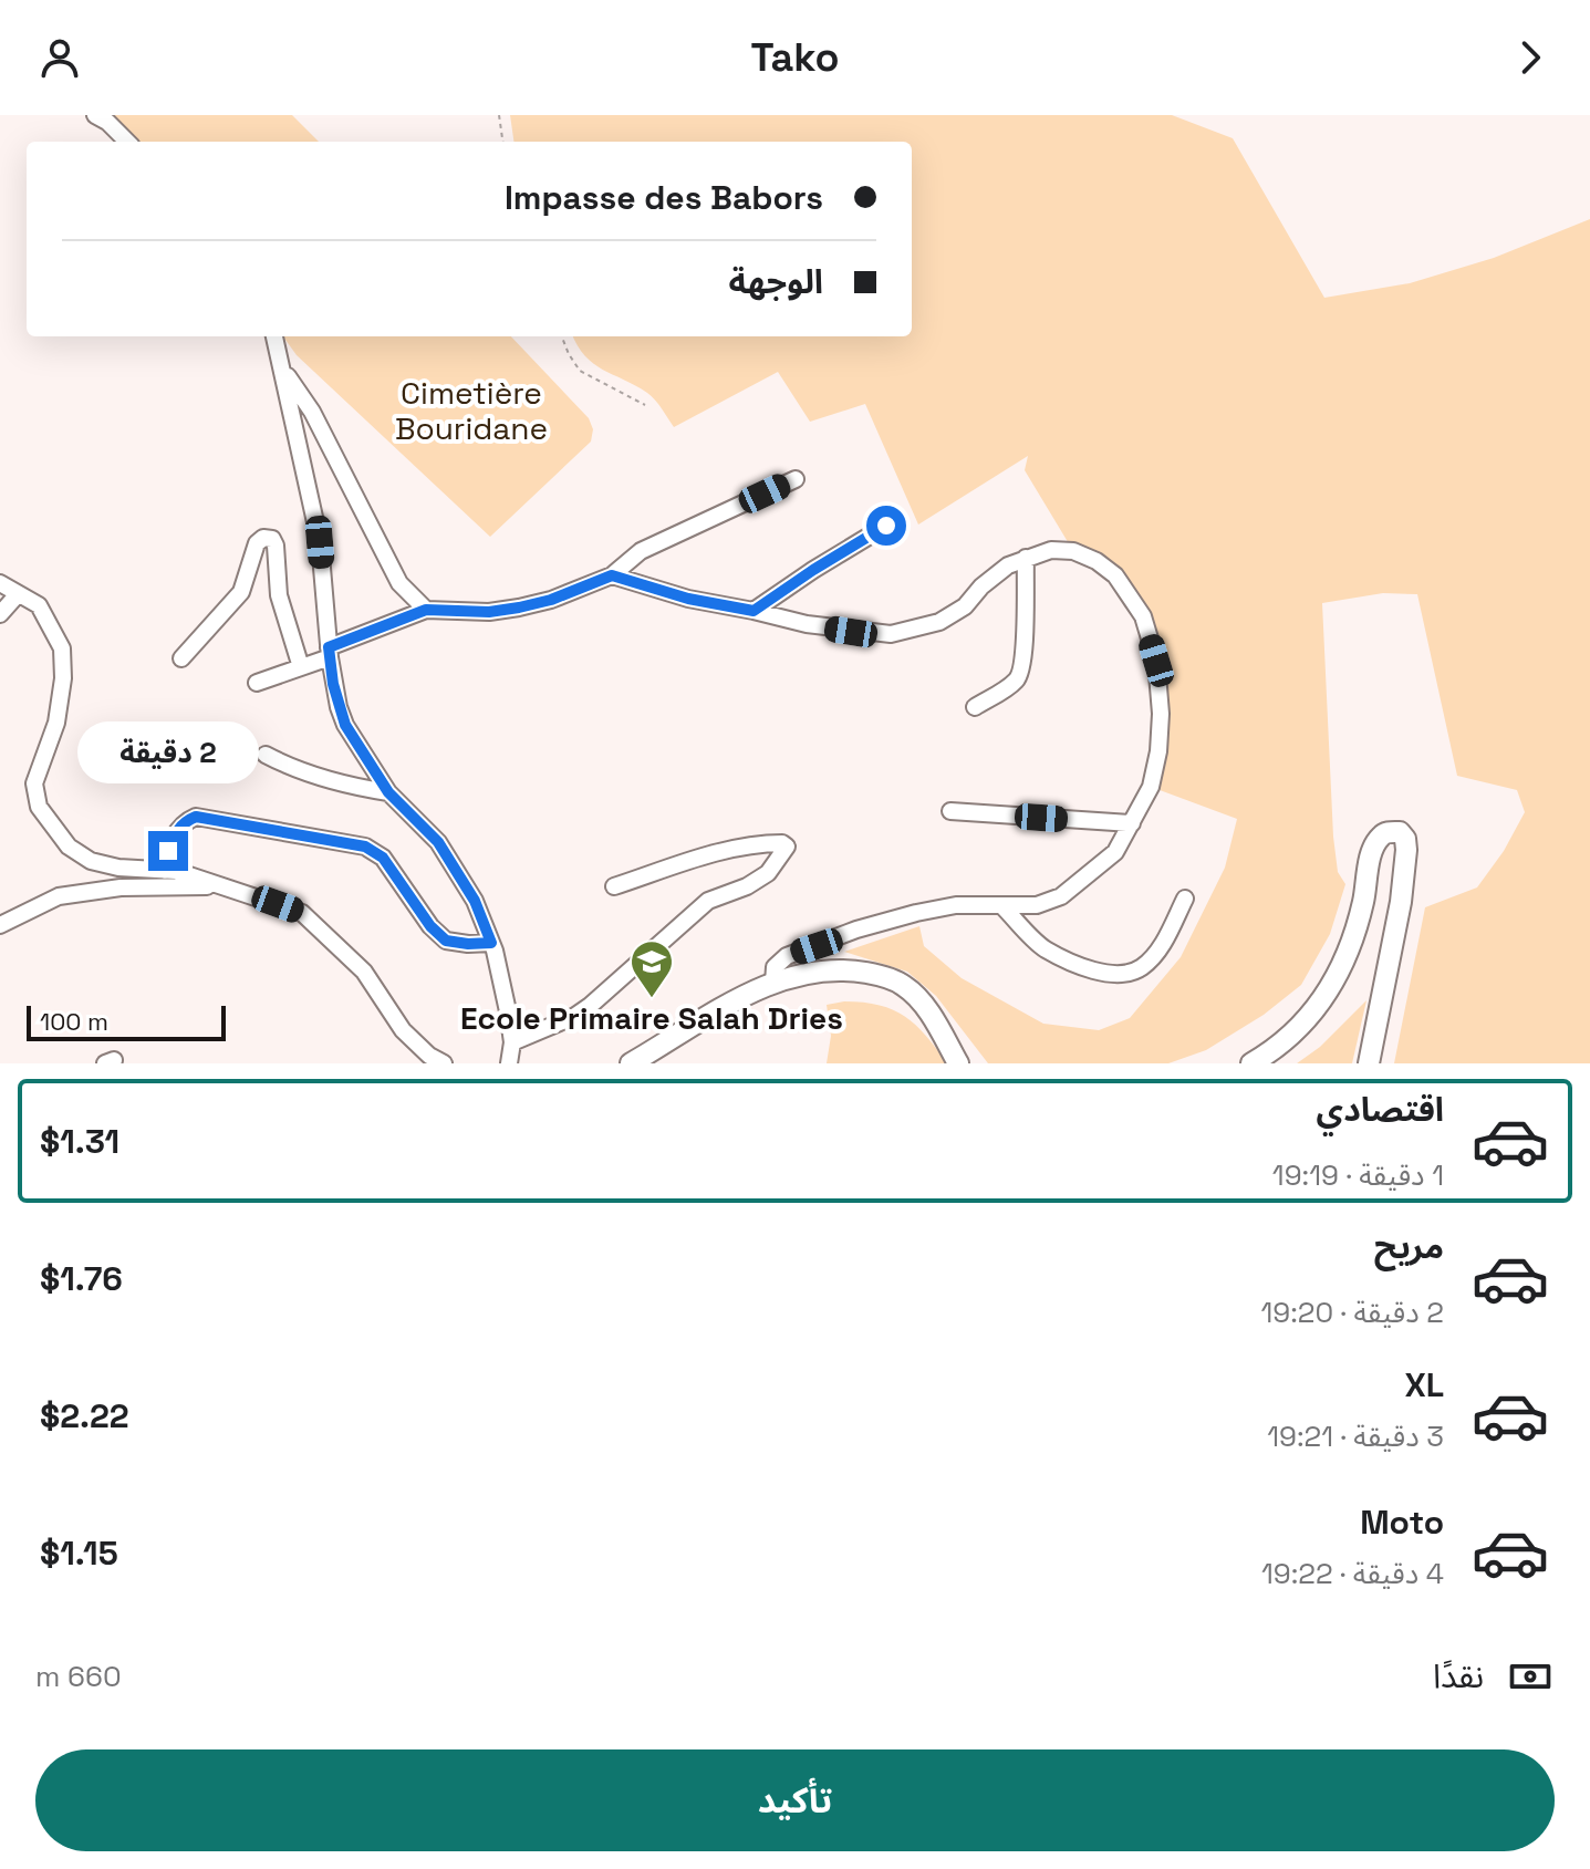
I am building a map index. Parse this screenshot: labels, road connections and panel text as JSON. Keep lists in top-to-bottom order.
{
  "parks": ["Cimetière Bouridane"],
  "places": {
    "school or university": ["Ecole Primaire Salah Dries"]
  },
  "scale_bar": "100 m",
  "page": {
    "header": "Tako",
    "banner": ["Impasse des Babors", "الوجهة"],
    "bubble": "2 دقيقة",
    "scale": "100 m",
    "list": [
      {
        "name": "اقتصادي",
        "note": "1 دقيقة · 19:19",
        "value": "$1.31"
      },
      {
        "name": "مريح",
        "note": "2 دقيقة · 19:20",
        "value": "$1.76"
      },
      {
        "name": "XL",
        "note": "3 دقيقة · 19:21",
        "value": "$2.22"
      },
      {
        "name": "Moto",
        "note": "4 دقيقة · 19:22",
        "value": "$1.15"
      }
    ],
    "pay": ["نقدًا", "660 m"],
    "buttons": "تأكيد"
  }
}
